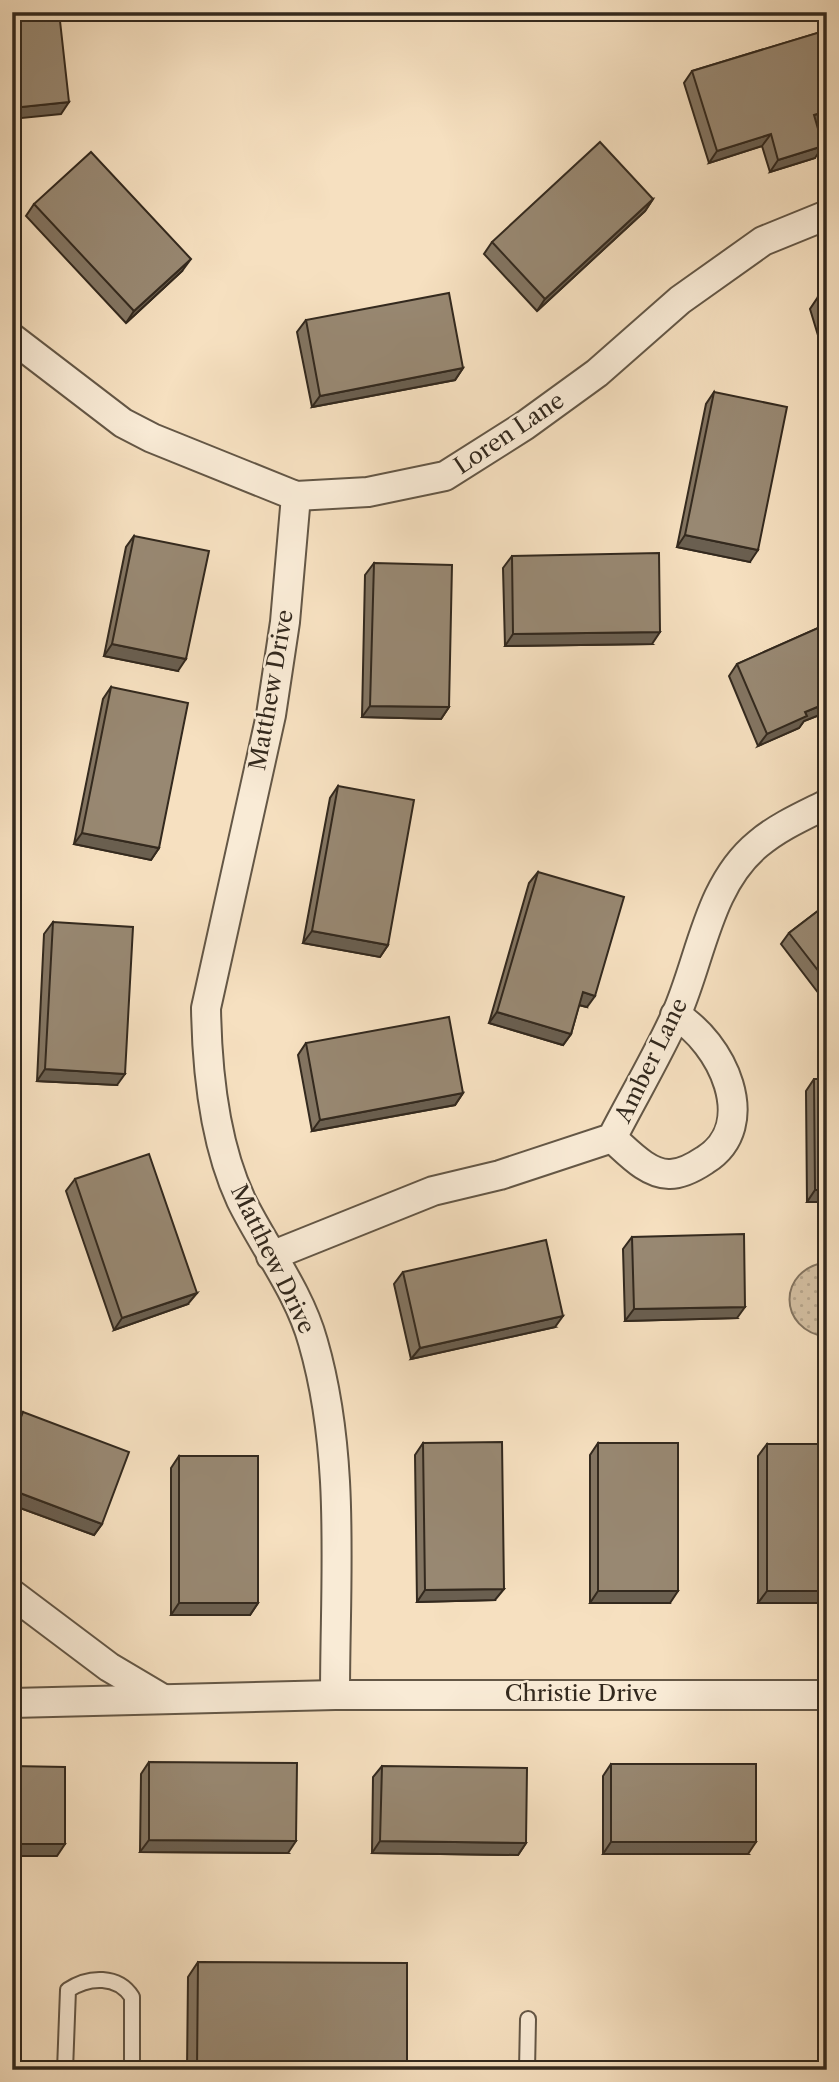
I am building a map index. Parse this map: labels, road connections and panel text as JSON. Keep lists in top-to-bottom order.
{
  "streets": {
    "street": [
      "Loren Lane",
      "Matthew Drive",
      "Amber Lane",
      "Christie Drive"
    ]
  },
  "crossings": [
    ["Loren Lane", "Matthew Drive"],
    ["Matthew Drive", "Amber Lane"],
    ["Matthew Drive", "Christie Drive"]
  ]
}
